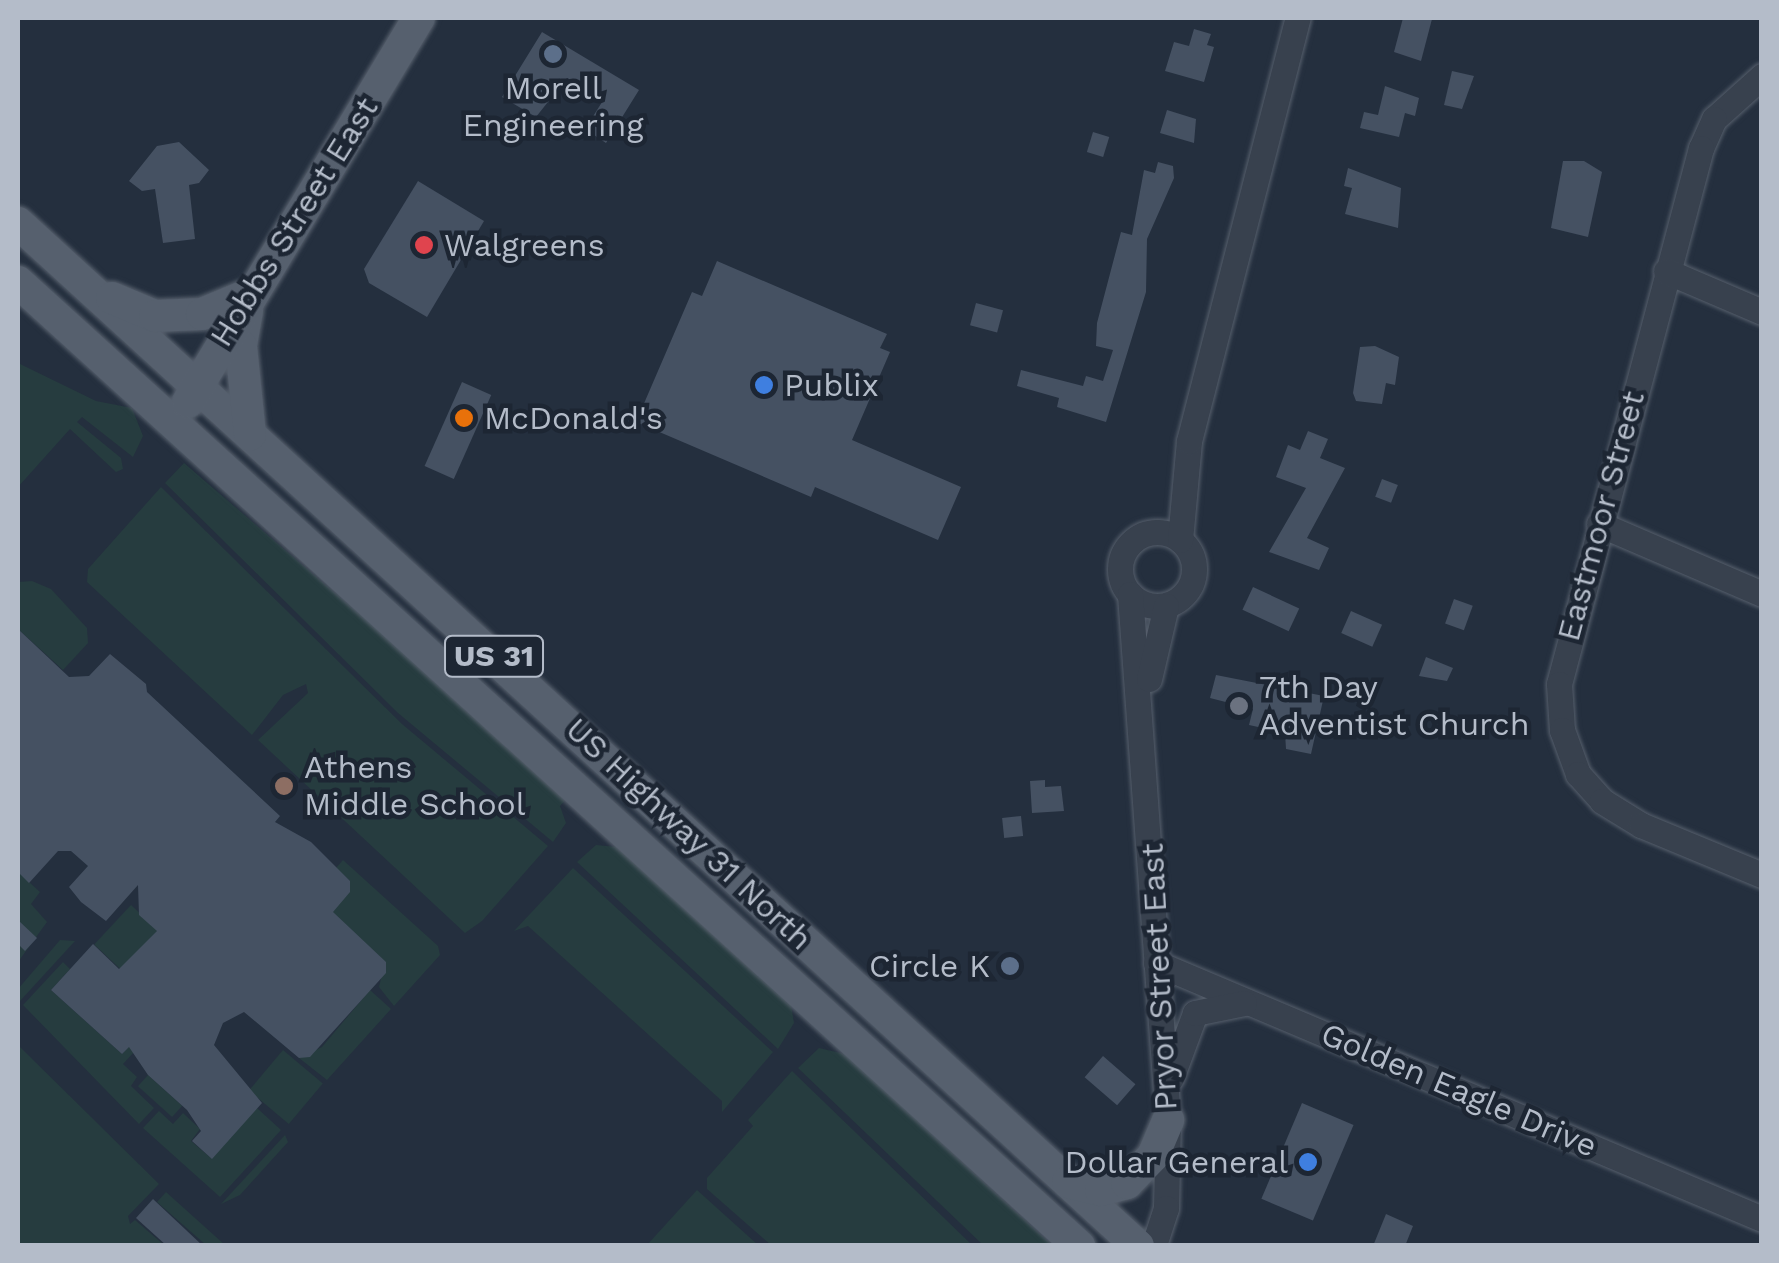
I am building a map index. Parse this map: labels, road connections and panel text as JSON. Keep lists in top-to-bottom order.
{
  "streets": {
    "main road": ["Hobbs Street East", "US 31", "US Highway 31 North"],
    "street": ["Eastmoor Street", "Pryor Street East", "Golden Eagle Drive"]
  },
  "crossings": [
    ["Hobbs Street East", "US 31"],
    ["Hobbs Street East", "US Highway 31 North"],
    ["US 31", "US Highway 31 North"],
    ["Pryor Street East", "Golden Eagle Drive"]
  ],
  "places": [
    "Morell Engineering",
    "Walgreens",
    "Publix",
    "McDonald's",
    "7th Day Adventist Church",
    "Athens Middle School",
    "Circle K",
    "Dollar General"
  ]
}
